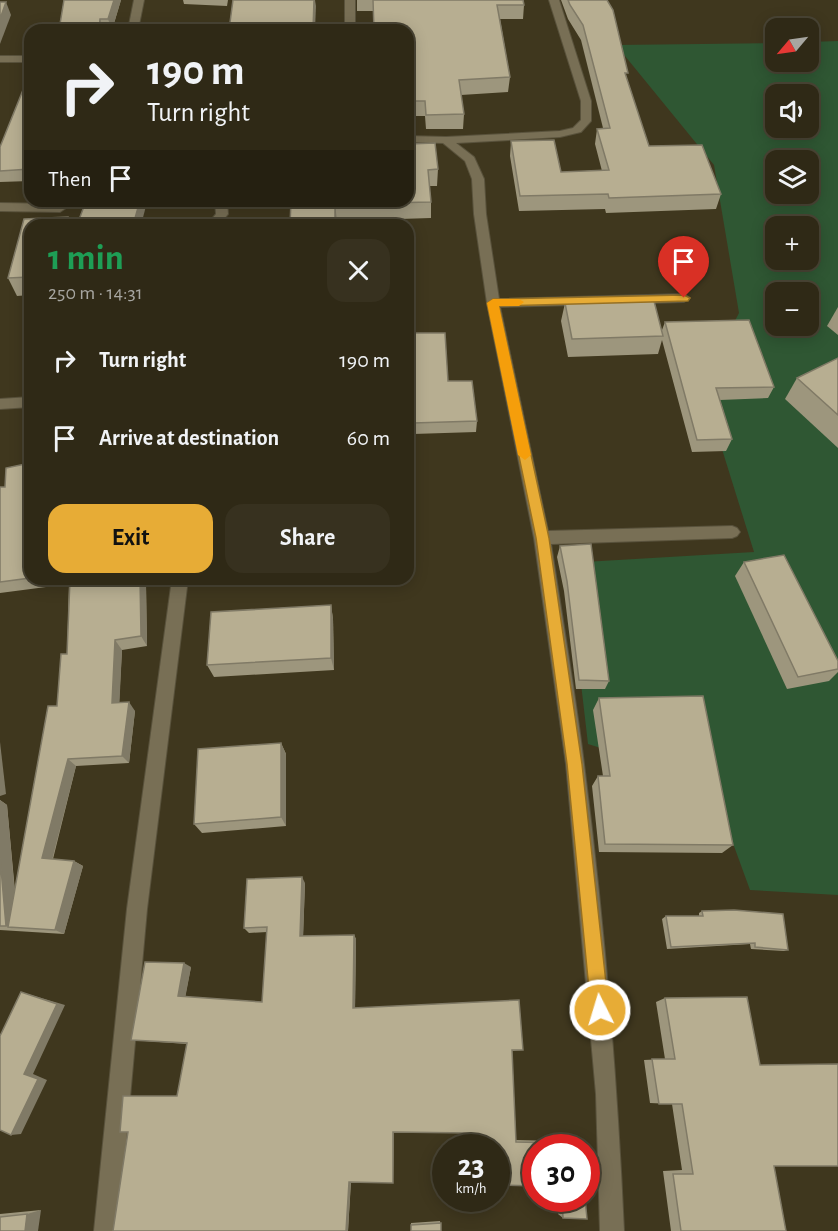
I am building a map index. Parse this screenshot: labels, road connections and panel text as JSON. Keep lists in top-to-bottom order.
{
  "north": "bottom left",
  "page": {
    "map_buttons": ["+", "−"],
    "turn": ["190 m", "Turn right"],
    "then": "Then",
    "heading": ["1 min", "250 m · 14:31"],
    "list": [
      {
        "name": "Turn right",
        "value": "190 m"
      },
      {
        "name": "Arrive at destination",
        "value": "60 m"
      }
    ],
    "buttons": ["Exit", "Share"],
    "speed": "23 km/h",
    "limit": "30"
  }
}
